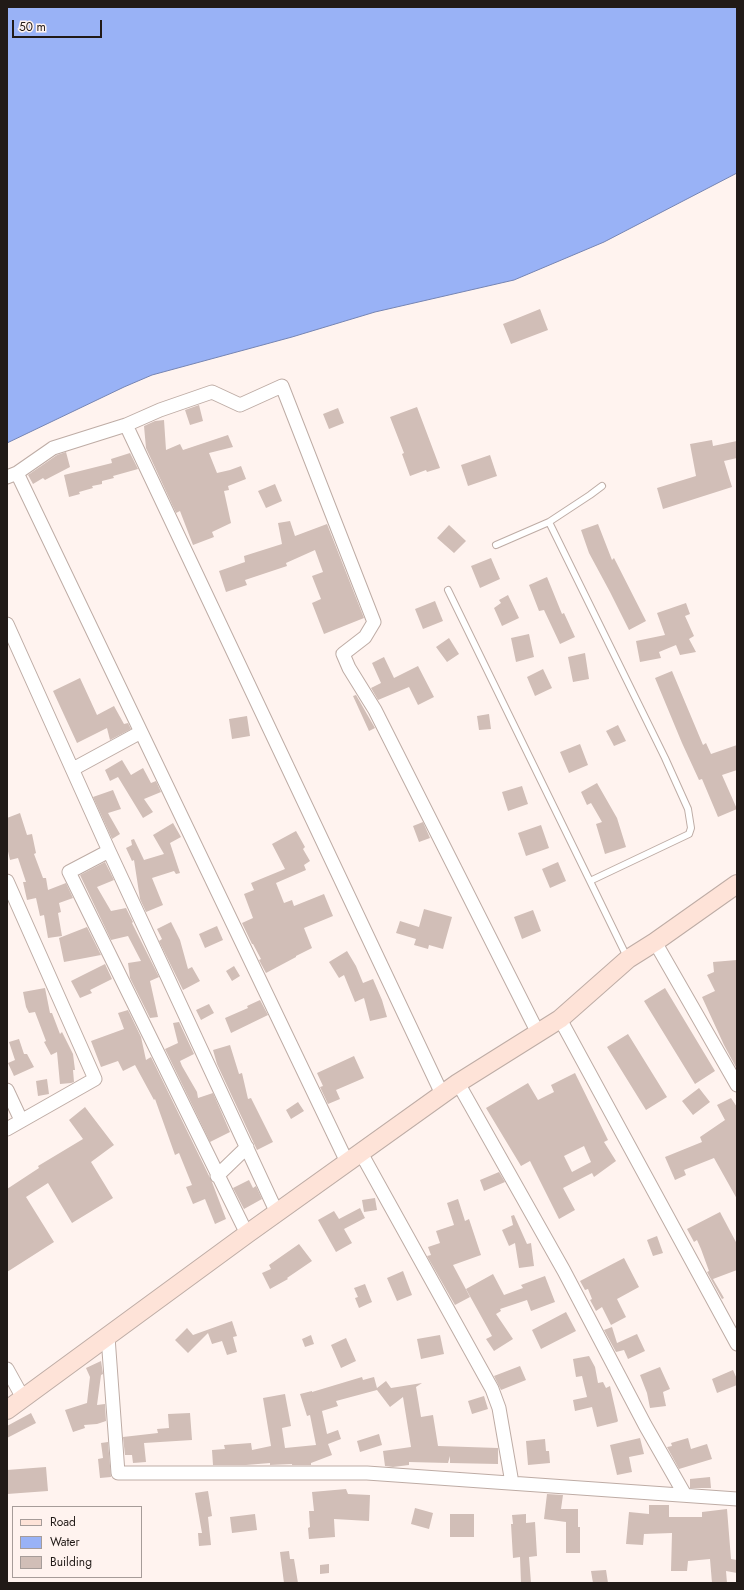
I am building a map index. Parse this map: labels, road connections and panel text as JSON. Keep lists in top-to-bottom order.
{
  "legend": ["Road", "Water", "Building"],
  "scale_bar": "50 m"
}
